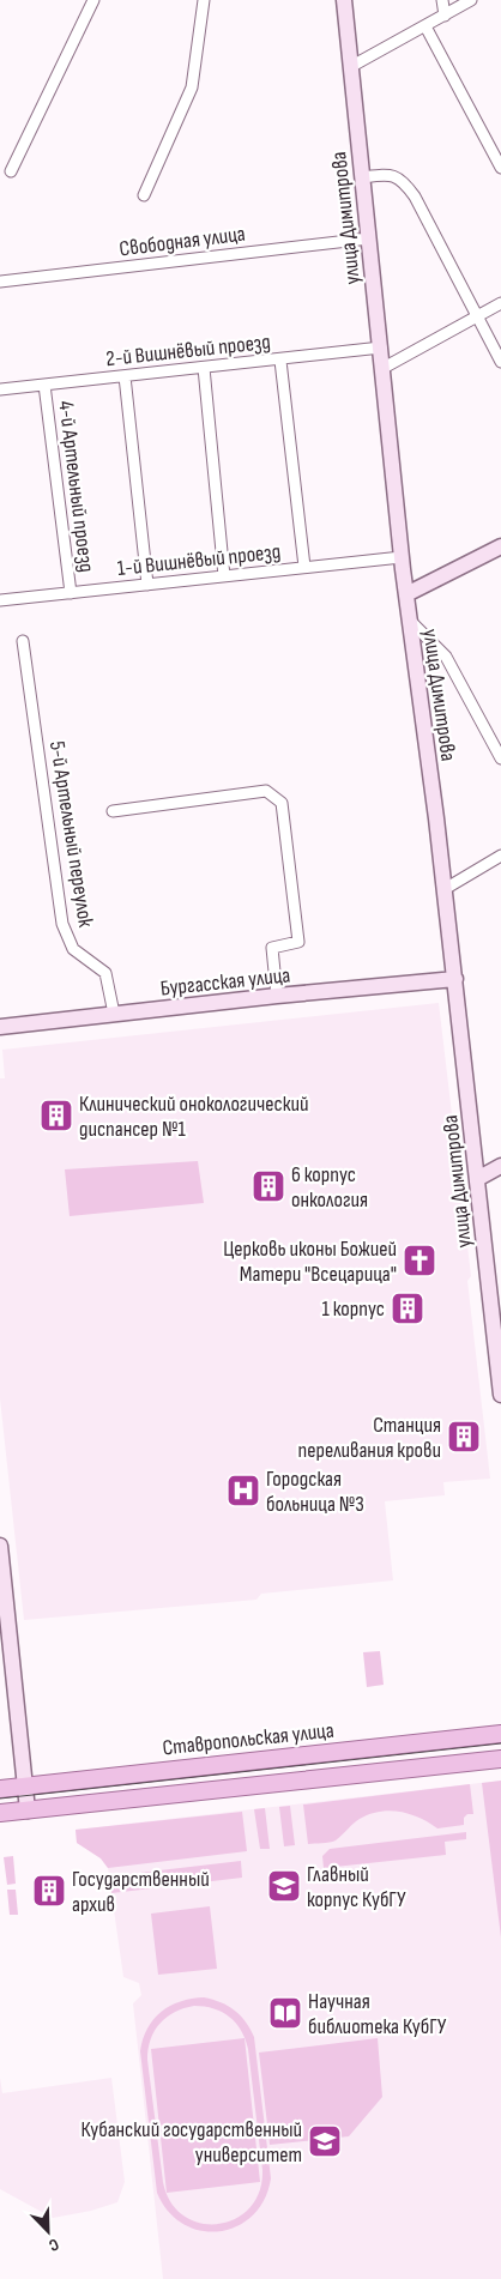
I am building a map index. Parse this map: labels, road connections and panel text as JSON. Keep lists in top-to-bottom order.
{
  "streets": {
    "main road": ["Ставропольская улица"],
    "street": [
      "улица Димитрова",
      "Свободная улица",
      "2-й Вишнёвый проезд",
      "4-й Артельный проезд",
      "1-й Вишнёвый проезд",
      "5-й Артельный переулок",
      "Бургасская улица"
    ]
  },
  "crossings": [
    ["улица Димитрова", "Свободная улица"],
    ["улица Димитрова", "2-й Вишнёвый проезд"],
    ["улица Димитрова", "1-й Вишнёвый проезд"],
    ["улица Димитрова", "Бургасская улица"],
    ["2-й Вишнёвый проезд", "4-й Артельный проезд"],
    ["4-й Артельный проезд", "1-й Вишнёвый проезд"],
    ["5-й Артельный переулок", "Бургасская улица"]
  ],
  "places": {
    "building": [
      "Клинический онокологический диспансер №1",
      "6 корпус онкология",
      "1 корпус",
      "Станция переливания крови",
      "Государственный архив"
    ],
    "church": ["Церковь иконы Божией Матери \"Всецарица\""],
    "hospital": ["Городская больница №3"],
    "school or university": ["Главный корпус КубГУ", "Кубанский государственный университет"],
    "library": ["Научная библиотека КубГУ"]
  },
  "north": "bottom right"
}
